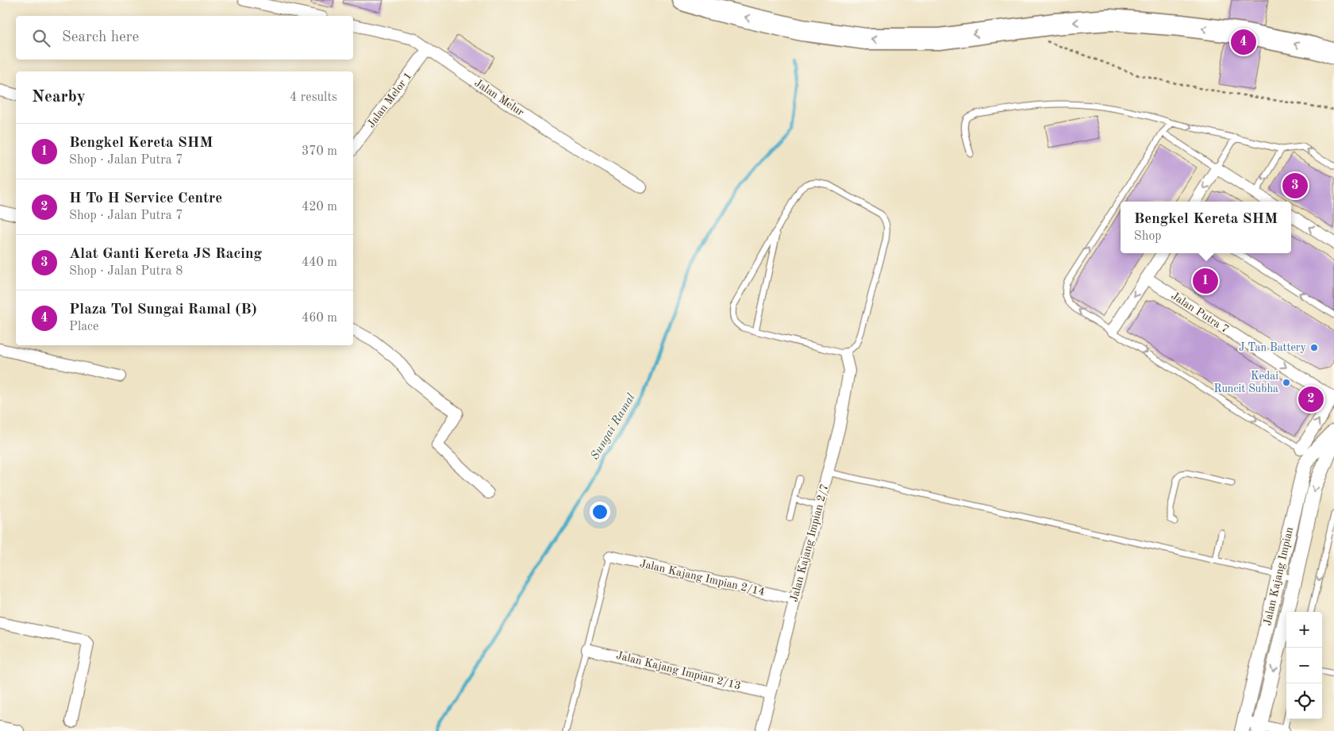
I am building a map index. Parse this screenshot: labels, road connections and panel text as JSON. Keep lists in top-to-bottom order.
{
  "streets": {
    "street": [
      "Jalan Melur",
      "Jalan Melor 1",
      "Jalan Putra 7",
      "Jalan Kajang Impian 2/7",
      "Jalan Kajang Impian",
      "Jalan Kajang Impian 2/14",
      "Jalan Kajang Impian 2/13"
    ]
  },
  "crossings": [
    ["Jalan Melur", "Jalan Melor 1"],
    ["Jalan Kajang Impian 2/7", "Jalan Kajang Impian 2/14"],
    ["Jalan Kajang Impian 2/7", "Jalan Kajang Impian 2/13"]
  ],
  "one_way": ["Jalan Putra 7"],
  "water": ["Sungai Ramal"],
  "places": ["J Tan Battery", "Kedai Runcit Subha"],
  "page": {
    "search": "Search here",
    "pins": [
      "4",
      "3",
      "1",
      "2"
    ],
    "heading": ["Nearby", "4 results"],
    "list": [
      {
        "mark": "1",
        "name": "Bengkel Kereta SHM",
        "note": "Shop · Jalan Putra 7",
        "value": "370 m"
      },
      {
        "mark": "2",
        "name": "H To H Service Centre",
        "note": "Shop · Jalan Putra 7",
        "value": "420 m"
      },
      {
        "mark": "3",
        "name": "Alat Ganti Kereta JS Racing",
        "note": "Shop · Jalan Putra 8",
        "value": "440 m"
      },
      {
        "mark": "4",
        "name": "Plaza Tol Sungai Ramal (B)",
        "note": "Place",
        "value": "460 m"
      }
    ],
    "popup": ["Bengkel Kereta SHM", "Shop"],
    "map_buttons": ["+", "−"]
  }
}
